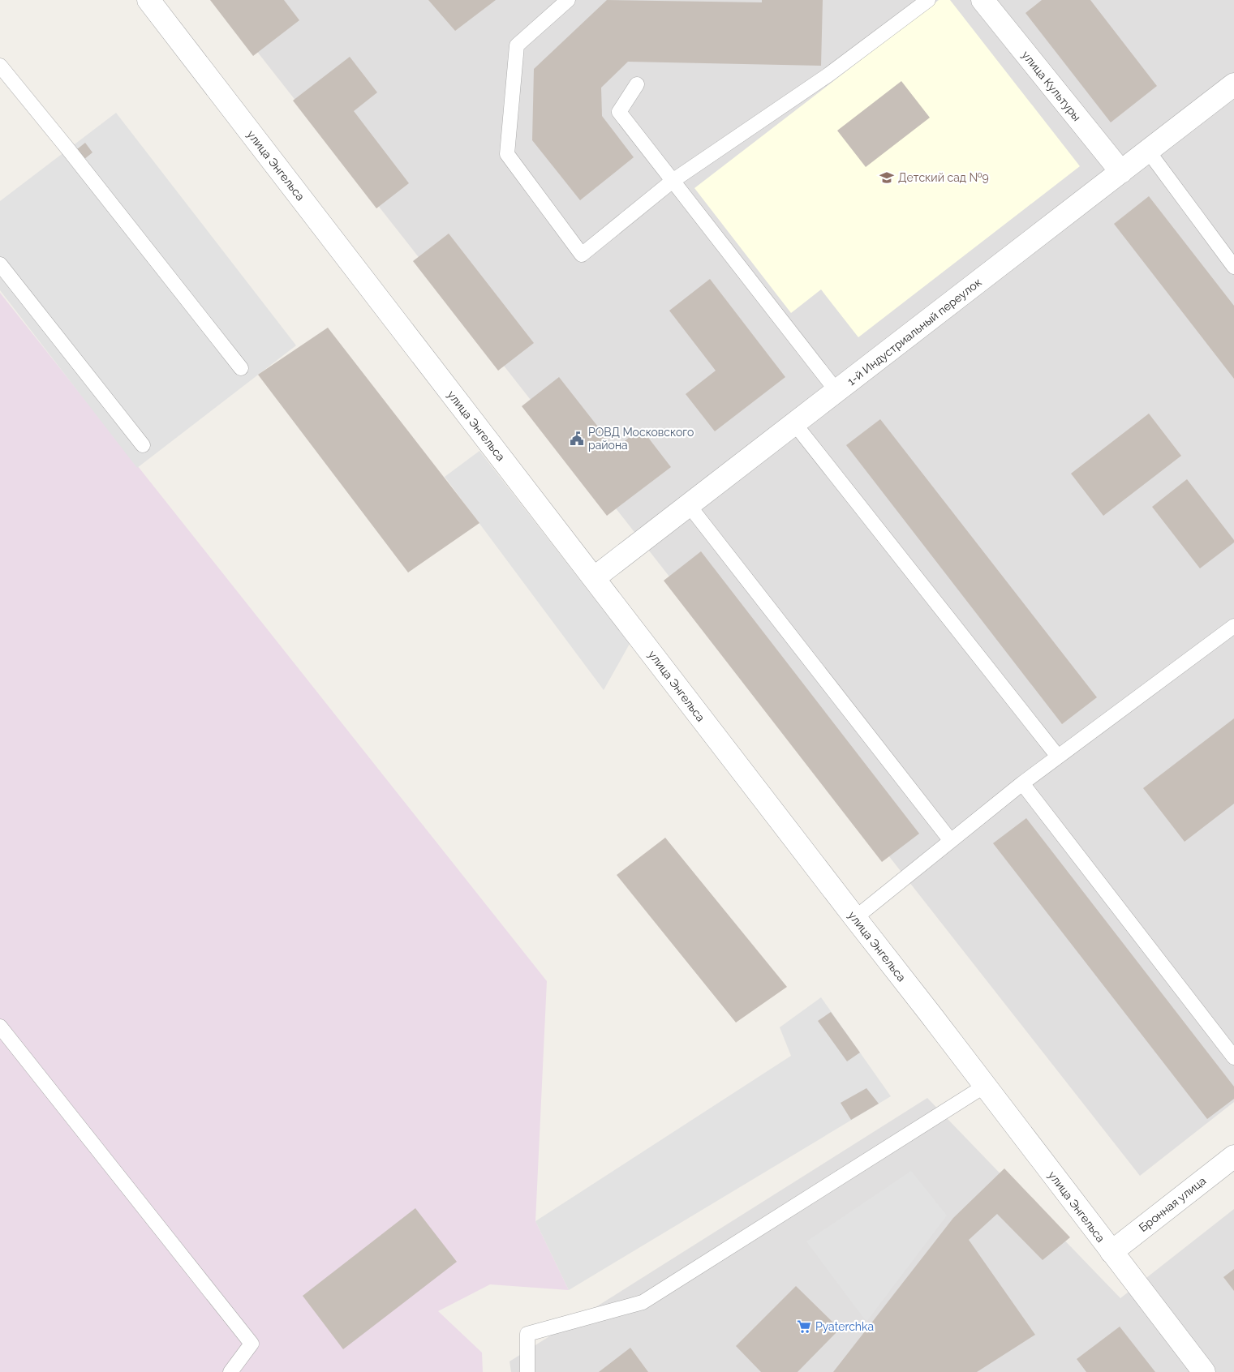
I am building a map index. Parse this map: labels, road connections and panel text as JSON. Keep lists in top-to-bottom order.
{
  "streets": {
    "street": [
      "улица Культуры",
      "улица Энгельса",
      "1-й Индустриальный переулок",
      "Бронная улица"
    ]
  },
  "crossings": [
    ["улица Культуры", "1-й Индустриальный переулок"],
    ["улица Энгельса", "1-й Индустриальный переулок"],
    ["улица Энгельса", "Бронная улица"]
  ],
  "places": {
    "school or university": ["Детский сад №9"],
    "public building": ["РОВД Московского района"],
    "supermarket": ["Pyaterchka"]
  }
}
